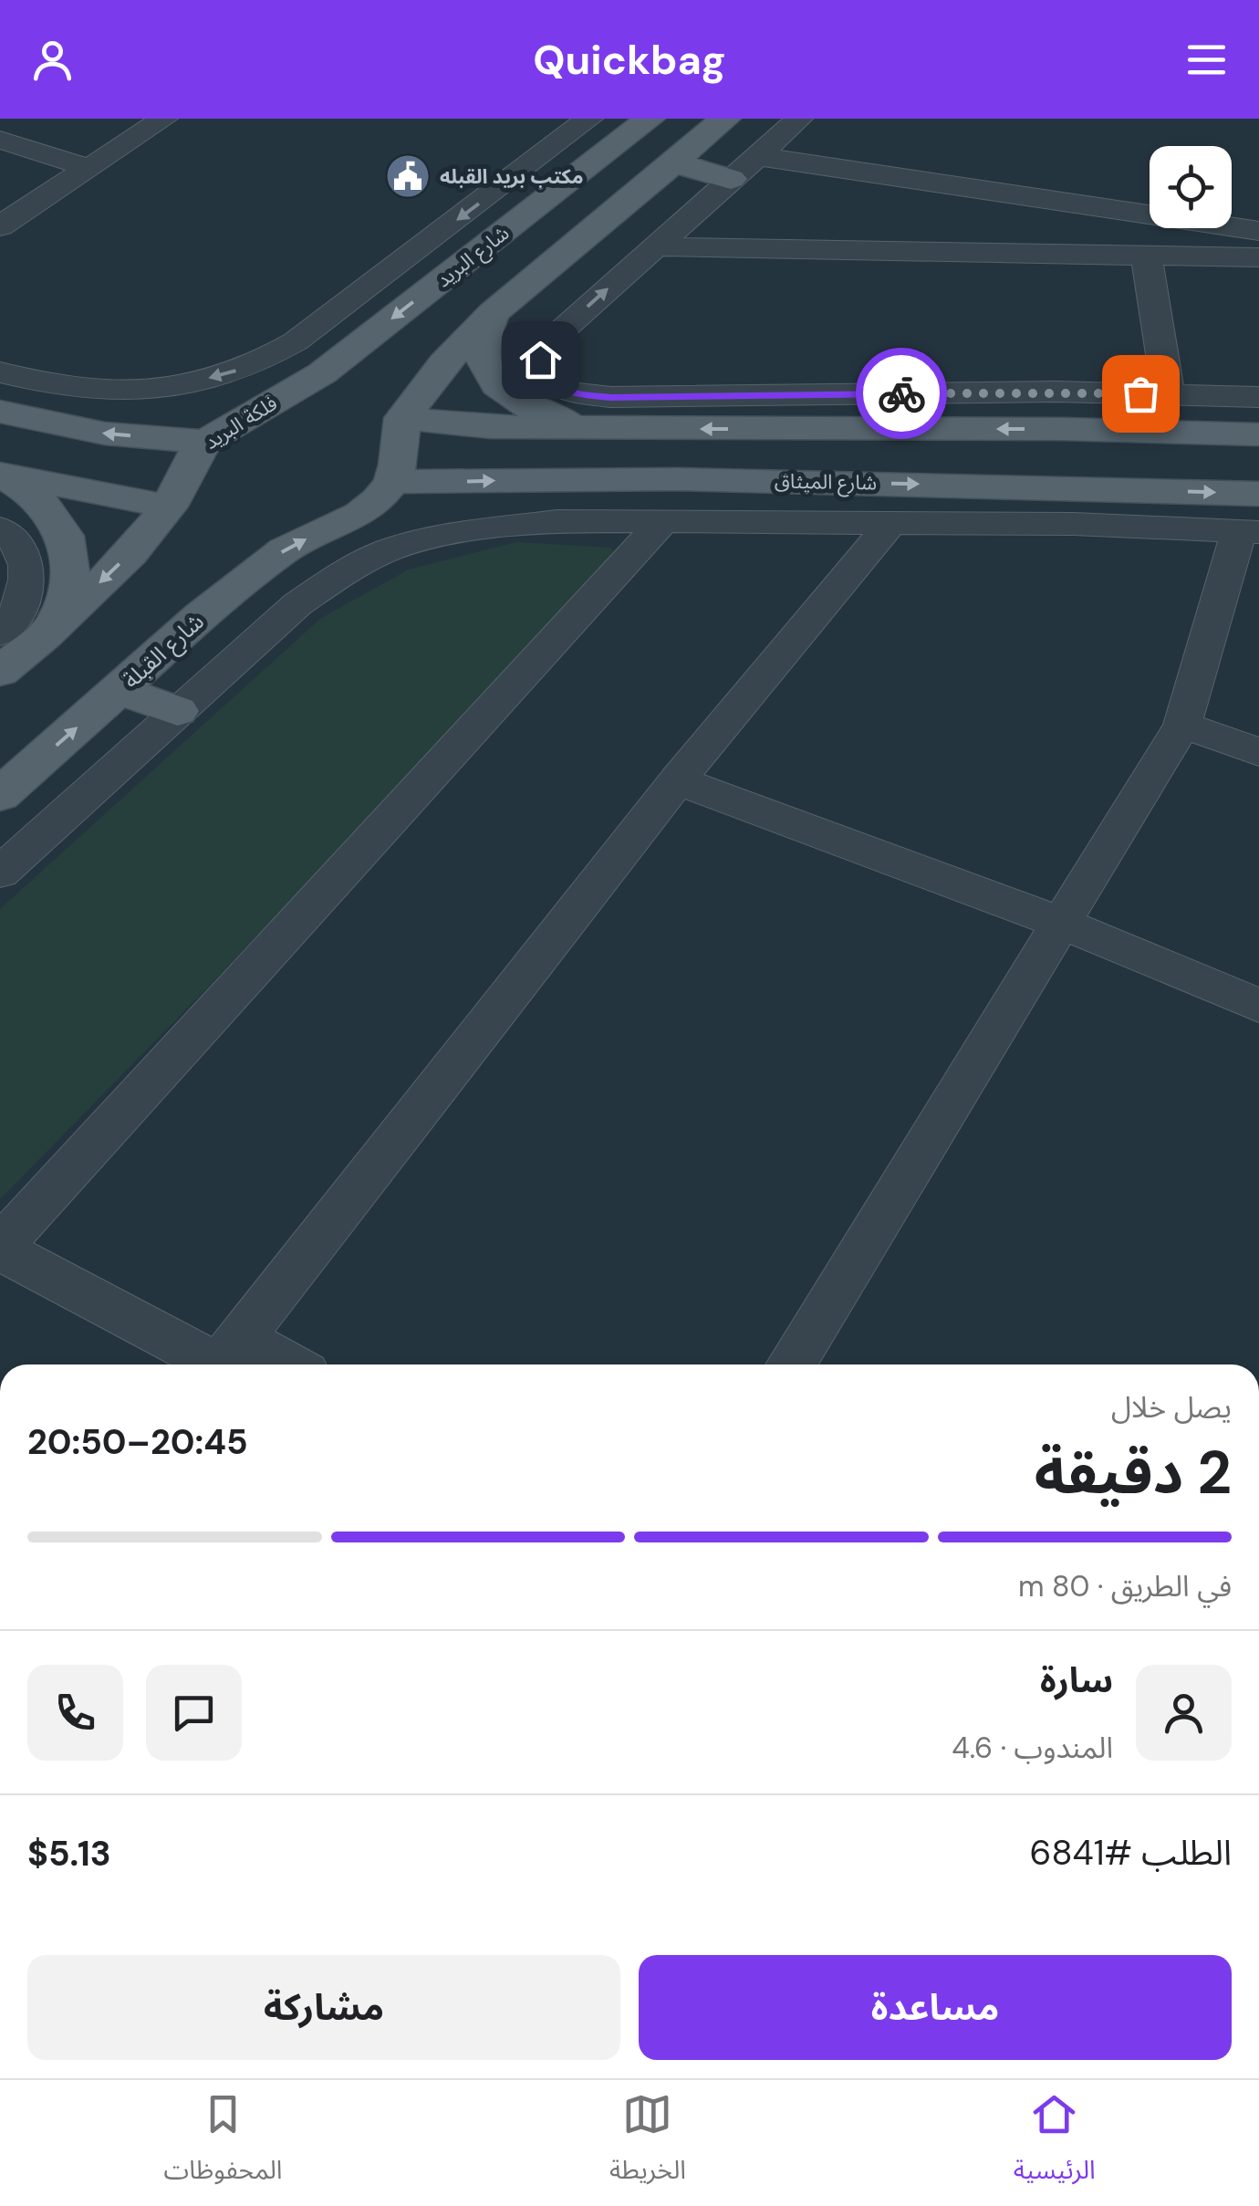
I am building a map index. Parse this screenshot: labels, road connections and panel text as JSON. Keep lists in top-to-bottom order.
{
  "streets": {
    "main road": [
      "شارع البريد",
      "فلكة البريد",
      "شارع الميثاق",
      "شارع القبلة"
    ]
  },
  "crossings": [
    ["شارع البريد", "فلكة البريد"],
    ["شارع الميثاق", "شارع القبلة"]
  ],
  "places": {
    "public building": ["مكتب بريد القبله"]
  },
  "page": {
    "header": "Quickbag",
    "heading": ["2 دقيقة", "يصل خلال", "20:45–20:50"],
    "panel": [
      "سارة",
      "المندوب · 4.6",
      "الطلب #6841",
      "$5.13"
    ],
    "bar": "في الطريق · 80 m",
    "buttons": ["مساعدة", "مشاركة"],
    "tabs": ["الرئيسية", "الخريطة", "المحفوظات"]
  }
}
